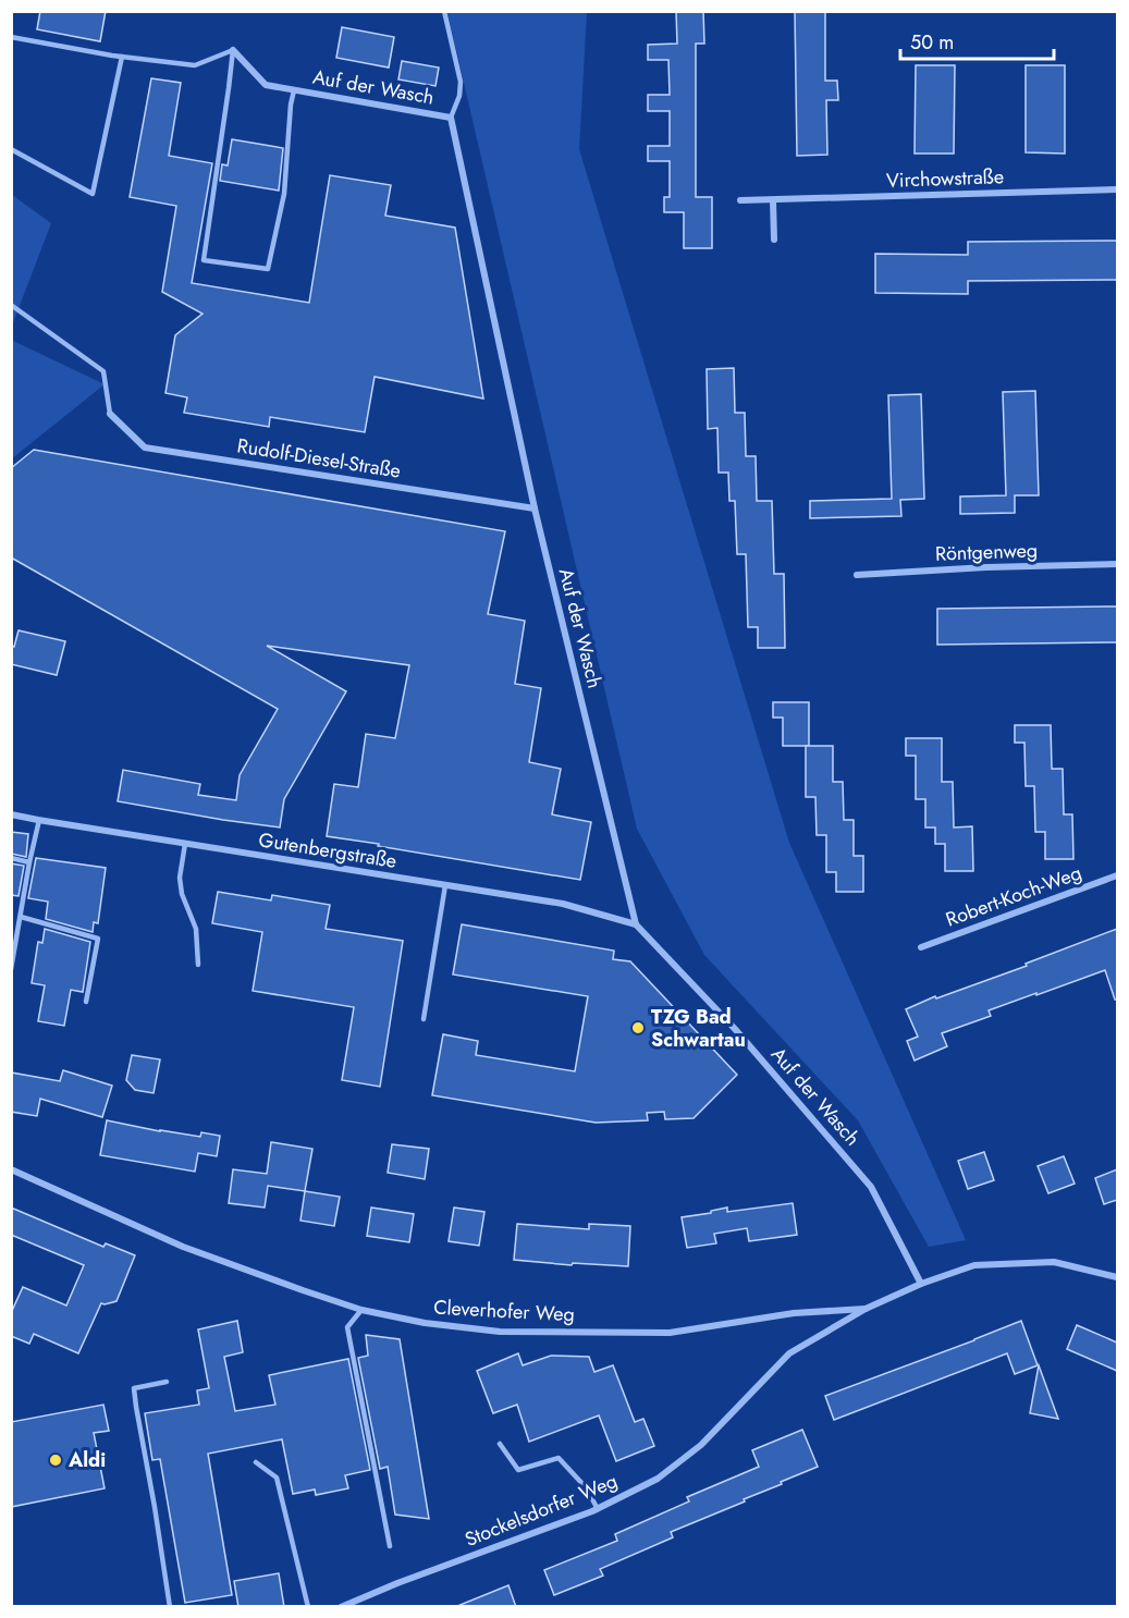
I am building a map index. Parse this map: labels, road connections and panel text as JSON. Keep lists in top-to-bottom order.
{
  "streets": {
    "street": [
      "Auf der Wasch",
      "Virchowstraße",
      "Rudolf-Diesel-Straße",
      "Röntgenweg",
      "Gutenbergstraße",
      "Robert-Koch-Weg",
      "Cleverhofer Weg",
      "Stockelsdorfer Weg"
    ]
  },
  "crossings": [
    ["Auf der Wasch", "Rudolf-Diesel-Straße"],
    ["Auf der Wasch", "Gutenbergstraße"],
    ["Auf der Wasch", "Stockelsdorfer Weg"],
    ["Cleverhofer Weg", "Stockelsdorfer Weg"]
  ],
  "places": ["TZG Bad Schwartau", "Aldi"],
  "scale_bar": "50 m"
}
